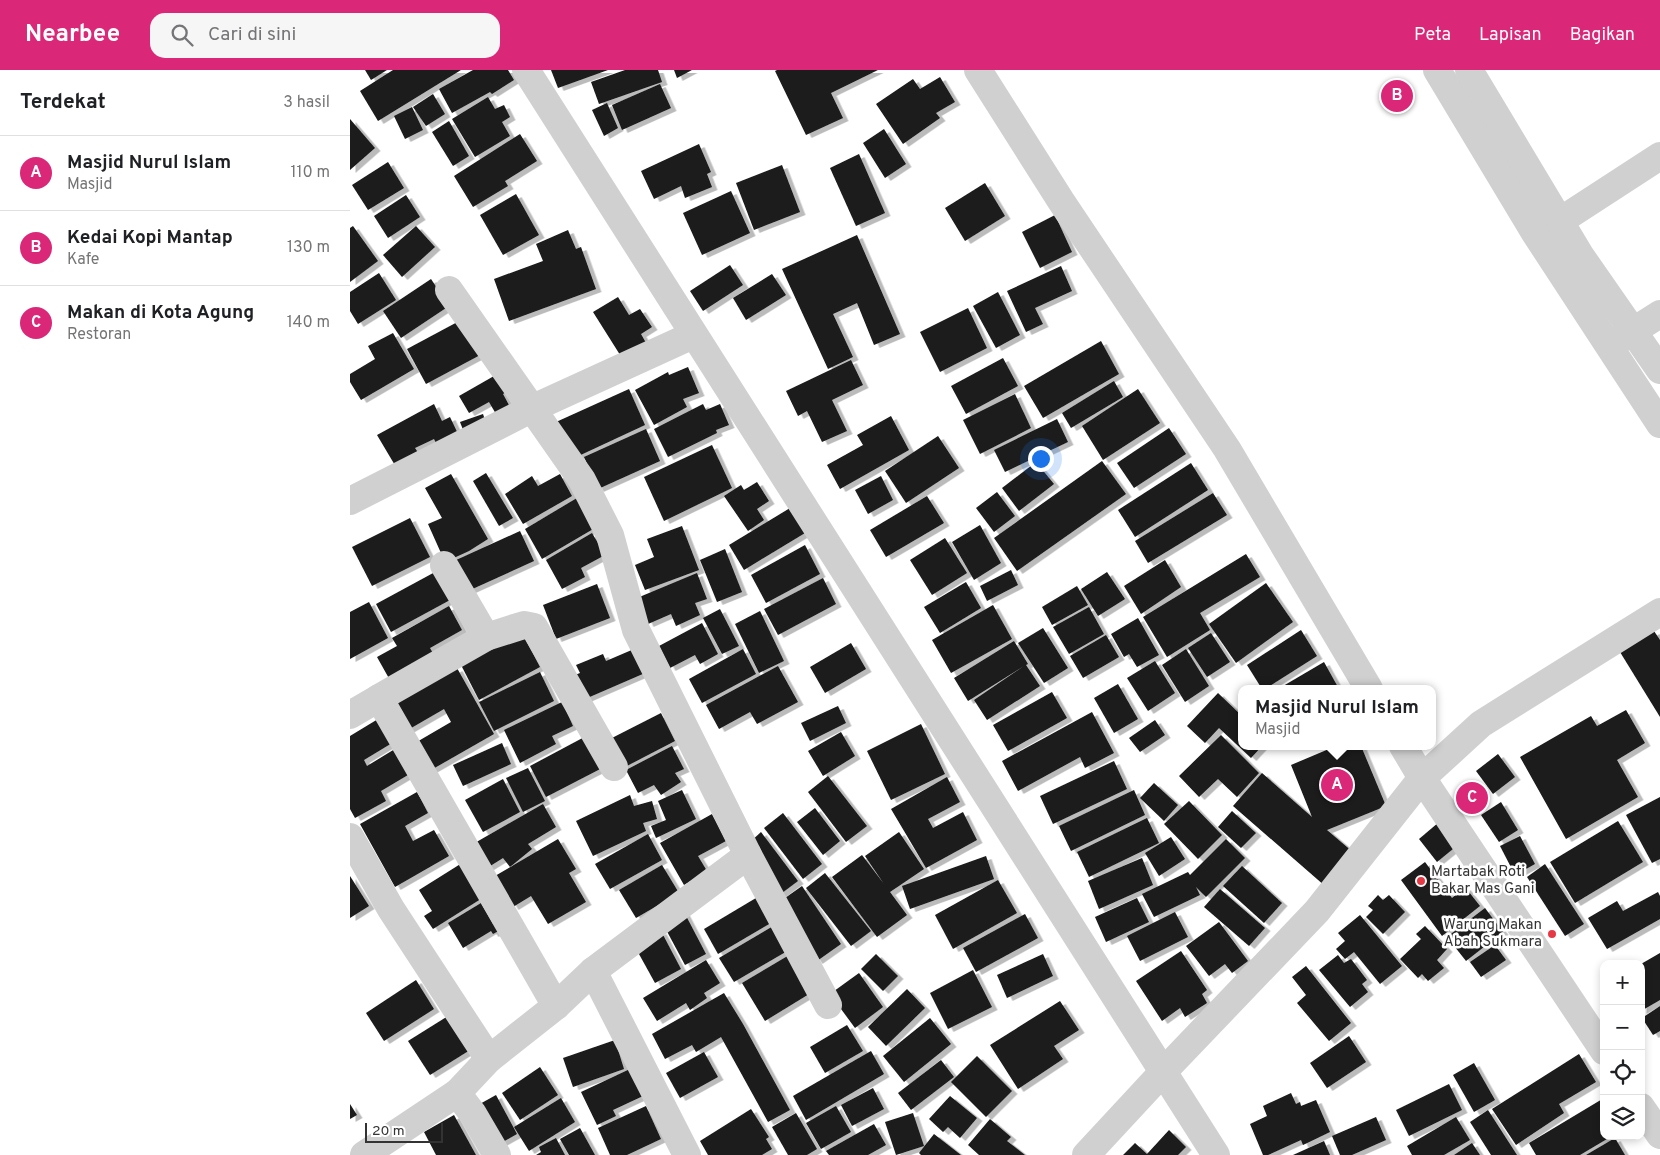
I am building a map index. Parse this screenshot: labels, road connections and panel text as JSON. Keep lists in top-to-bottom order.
{
  "places": ["Martabak Roti Bakar Mas Gani", "Warung Makan Abah Sukmara"],
  "scale_bar": "20 m",
  "page": {
    "header": "Nearbee",
    "search": "Cari di sini",
    "nav": ["Peta", "Lapisan", "Bagikan"],
    "heading": ["Terdekat", "3 hasil"],
    "pins": ["B", "A", "C"],
    "list": [
      {
        "mark": "A",
        "name": "Masjid Nurul Islam",
        "note": "Masjid",
        "value": "110 m"
      },
      {
        "mark": "B",
        "name": "Kedai Kopi Mantap",
        "note": "Kafe",
        "value": "130 m"
      },
      {
        "mark": "C",
        "name": "Makan di Kota Agung",
        "note": "Restoran",
        "value": "140 m"
      }
    ],
    "popup": ["Masjid Nurul Islam", "Masjid"],
    "map_buttons": ["+", "−"],
    "scale": "20 m"
  }
}
